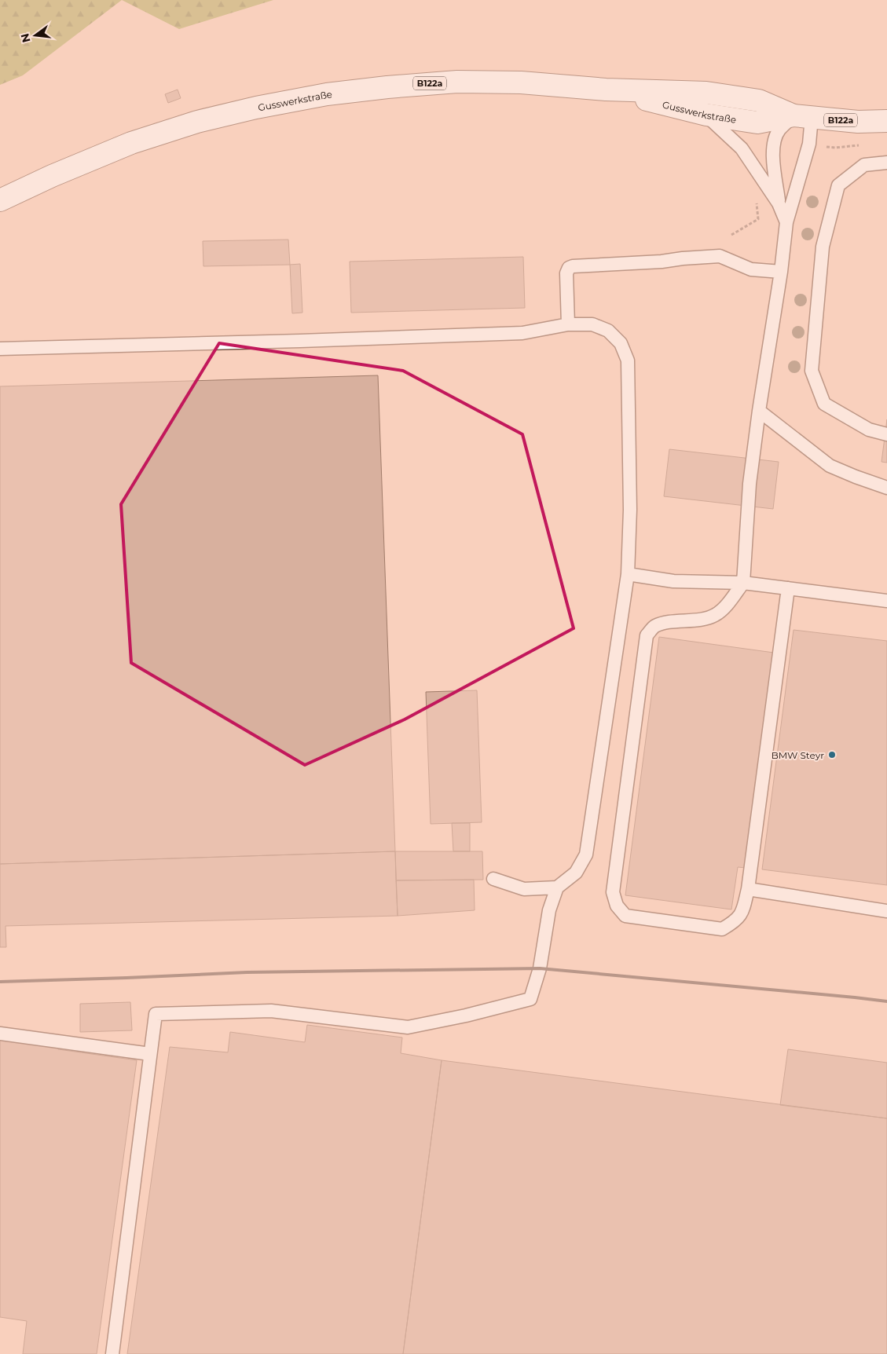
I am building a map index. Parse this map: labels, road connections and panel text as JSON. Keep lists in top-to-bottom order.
{
  "streets": {
    "main road": ["B122a", "Gusswerkstraße"]
  },
  "places": ["BMW Steyr"],
  "north": "left"
}
